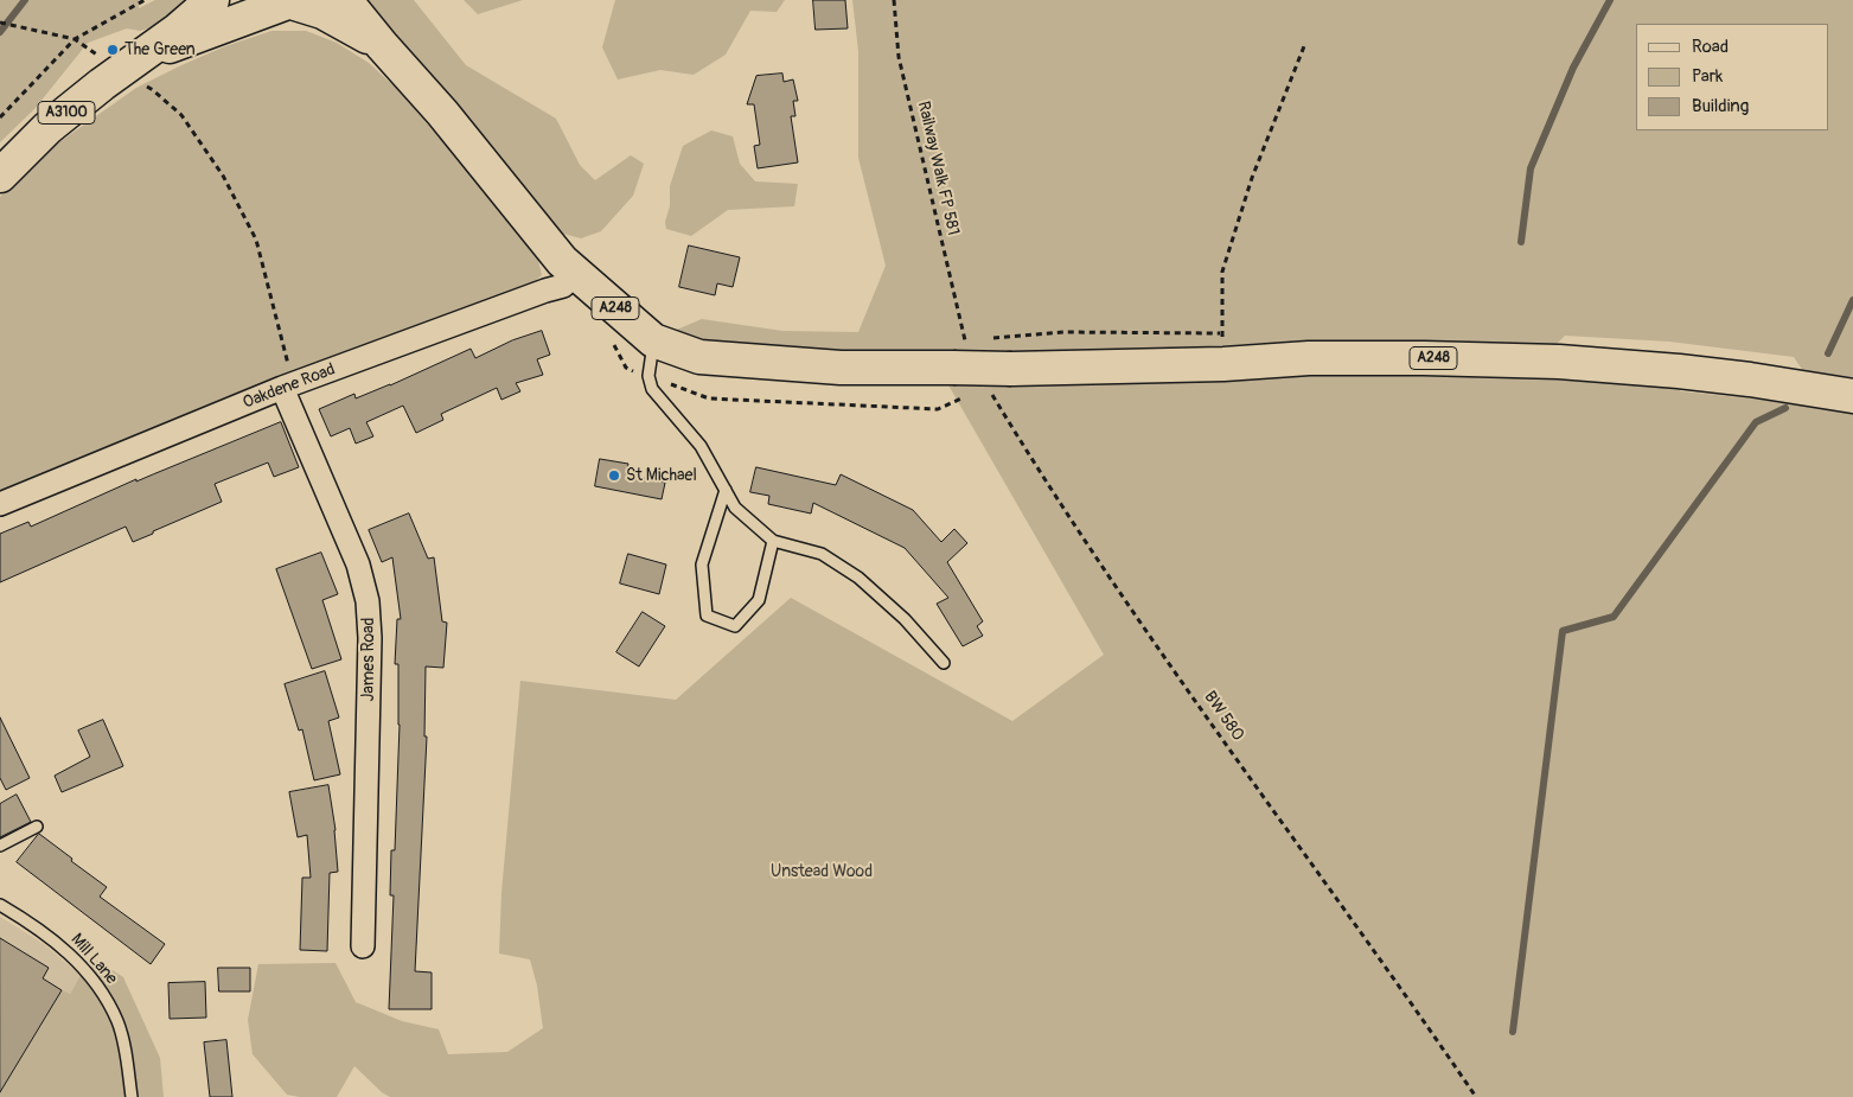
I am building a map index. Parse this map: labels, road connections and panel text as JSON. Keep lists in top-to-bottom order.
{
  "streets": {
    "main road": ["A3100", "A248"],
    "street": ["Oakdene Road", "James Road"],
    "lane": ["Mill Lane"],
    "path": ["Railway Walk FP 581", "BW 580"]
  },
  "crossings": [
    ["A3100", "A248"],
    ["Railway Walk FP 581", "A248"],
    ["A248", "Oakdene Road"],
    ["A248", "BW 580"],
    ["Oakdene Road", "James Road"]
  ],
  "parks": ["Unstead Wood"],
  "places": ["The Green", "St Michael"],
  "legend": ["Road", "Park", "Building"]
}
